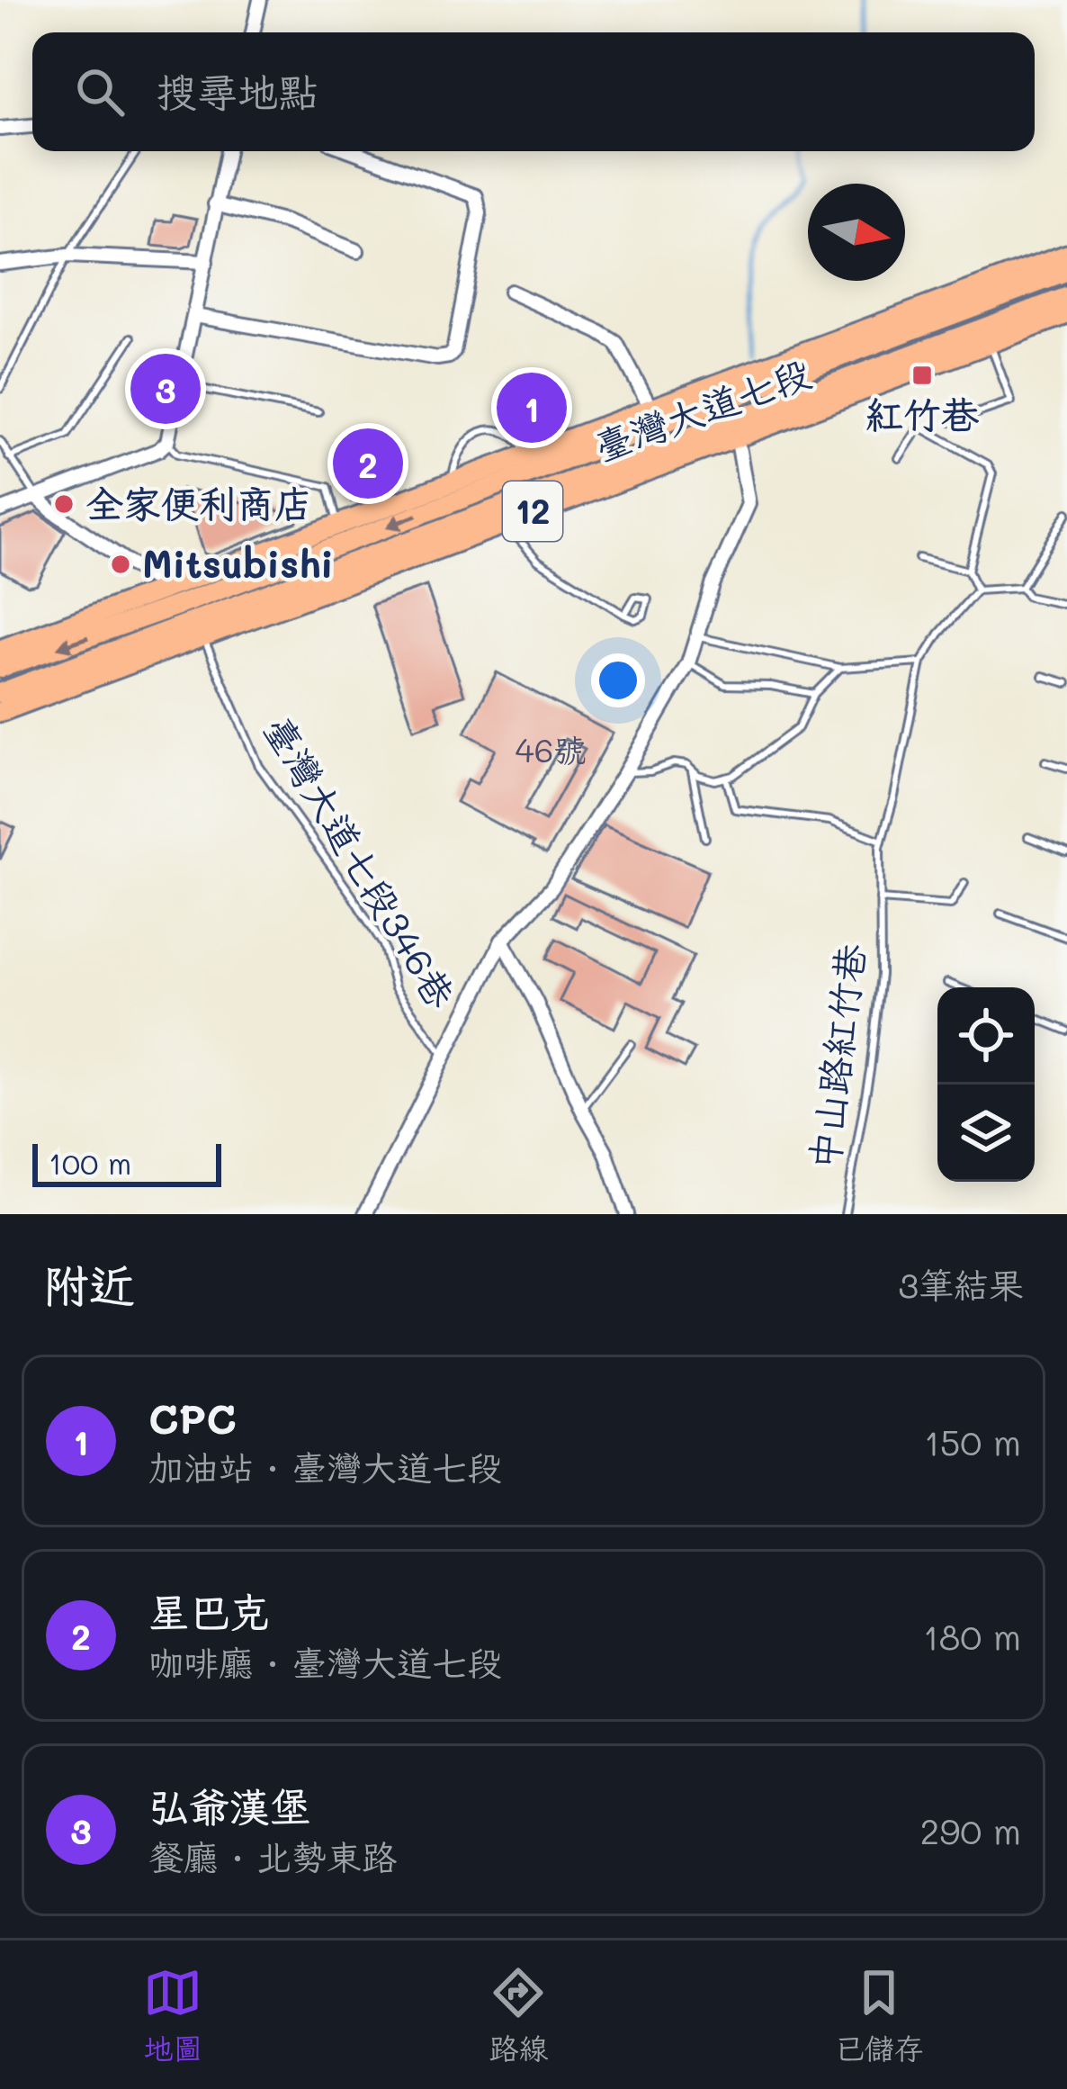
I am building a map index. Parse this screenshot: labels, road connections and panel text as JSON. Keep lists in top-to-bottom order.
{
  "streets": {
    "main road": ["臺灣大道七段", "12"],
    "street": ["臺灣大道七段346巷"],
    "lane": ["中山路紅竹巷"]
  },
  "crossings": [
    ["臺灣大道七段", "臺灣大道七段346巷"]
  ],
  "places": {
    "transit": ["紅竹巷"],
    "other": ["全家便利商店", "Mitsubishi"]
  },
  "house_numbers": ["46號"],
  "scale_bar": "100 m",
  "north": "right",
  "page": {
    "search": "搜尋地點",
    "pins": ["3", "1", "2"],
    "scale": "100 m",
    "heading": ["附近", "3筆結果"],
    "list": [
      {
        "mark": "1",
        "name": "CPC",
        "note": "加油站 · 臺灣大道七段",
        "value": "150 m"
      },
      {
        "mark": "2",
        "name": "星巴克",
        "note": "咖啡廳 · 臺灣大道七段",
        "value": "180 m"
      },
      {
        "mark": "3",
        "name": "弘爺漢堡",
        "note": "餐廳 · 北勢東路",
        "value": "290 m"
      }
    ],
    "nav": ["地圖", "路線", "已儲存"]
  }
}
